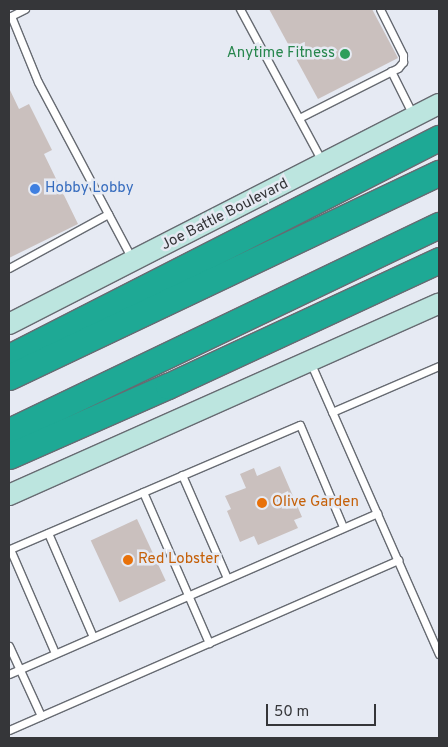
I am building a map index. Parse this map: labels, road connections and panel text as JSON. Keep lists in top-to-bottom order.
{
  "streets": {
    "main road": ["Joe Battle Boulevard"]
  },
  "places": [
    "Anytime Fitness",
    "Hobby Lobby",
    "Olive Garden",
    "Red Lobster"
  ],
  "scale_bar": "50 m"
}
